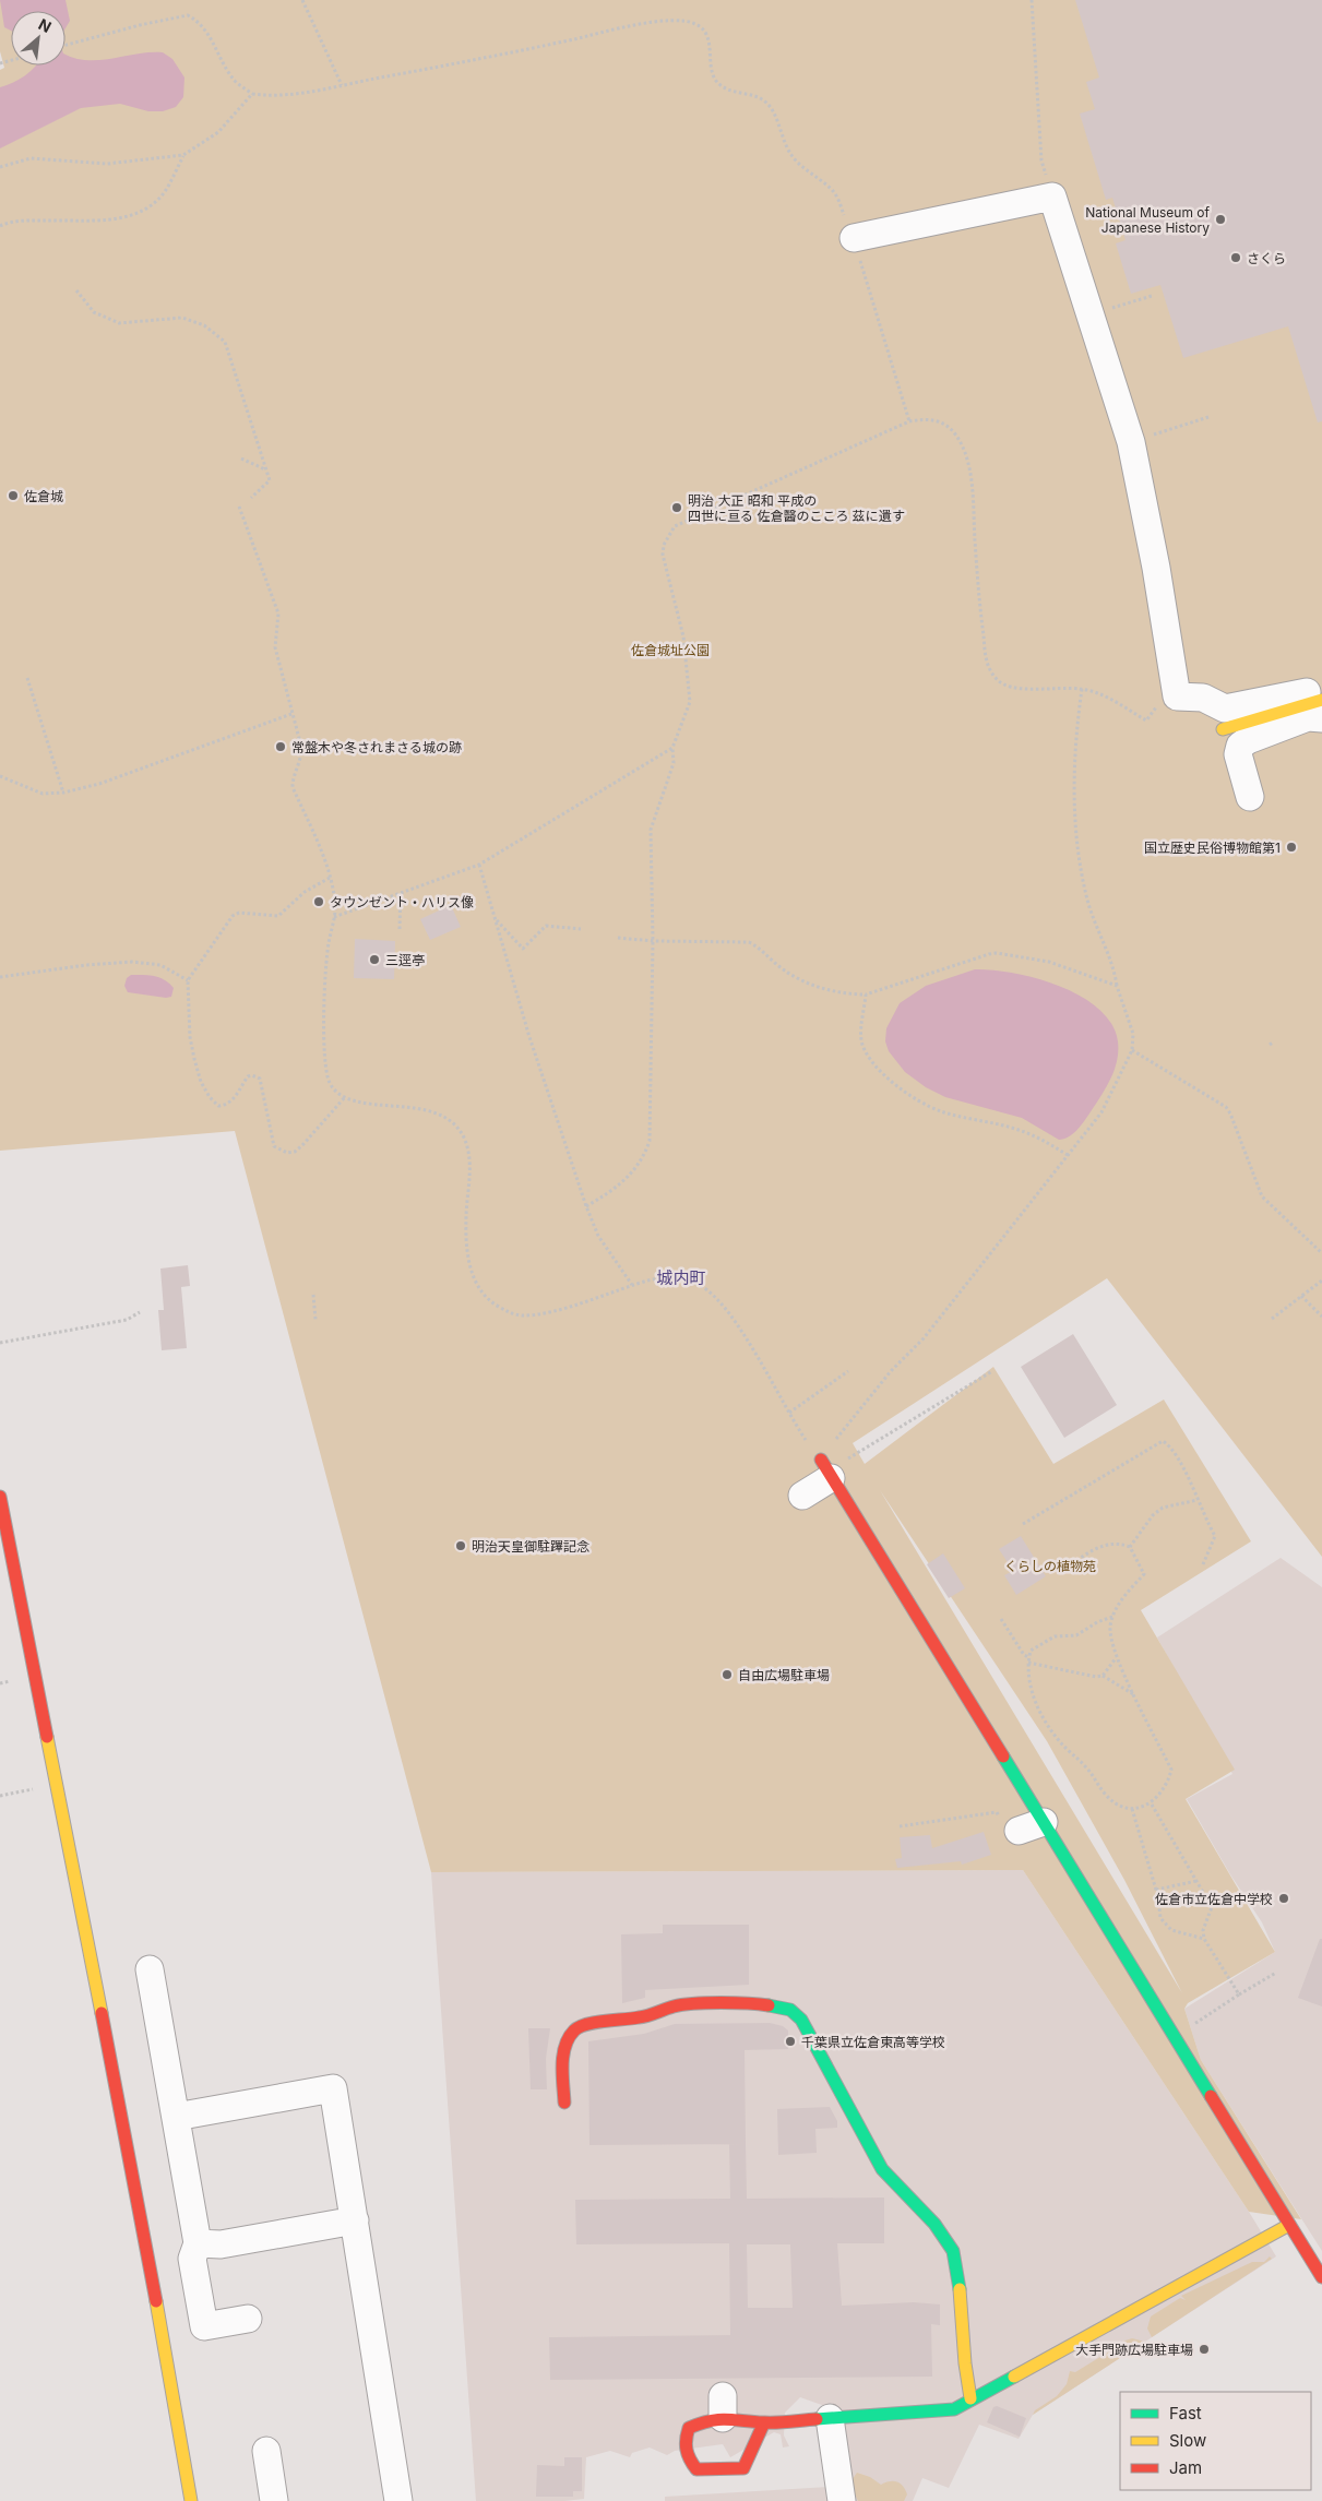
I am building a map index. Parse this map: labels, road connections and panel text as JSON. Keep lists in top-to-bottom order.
{
  "districts": ["城内町"],
  "parks": ["佐倉城址公園", "くらしの植物苑"],
  "places": [
    "National Museum of Japanese History",
    "さくら",
    "佐倉城",
    "明治 大正 昭和 平成の 四世に亘る 佐倉醫のこころ 茲に遺す",
    "常盤木や冬されまさる城の跡",
    "国立歴史民俗博物館第1",
    "タウンゼント・ハリス像",
    "三逕亭",
    "明治天皇御駐蹕記念",
    "自由広場駐車場",
    "佐倉市立佐倉中学校",
    "千葉県立佐倉東高等学校",
    "大手門跡広場駐車場"
  ],
  "legend": ["Fast", "Slow", "Jam"],
  "north": "top right"
}
